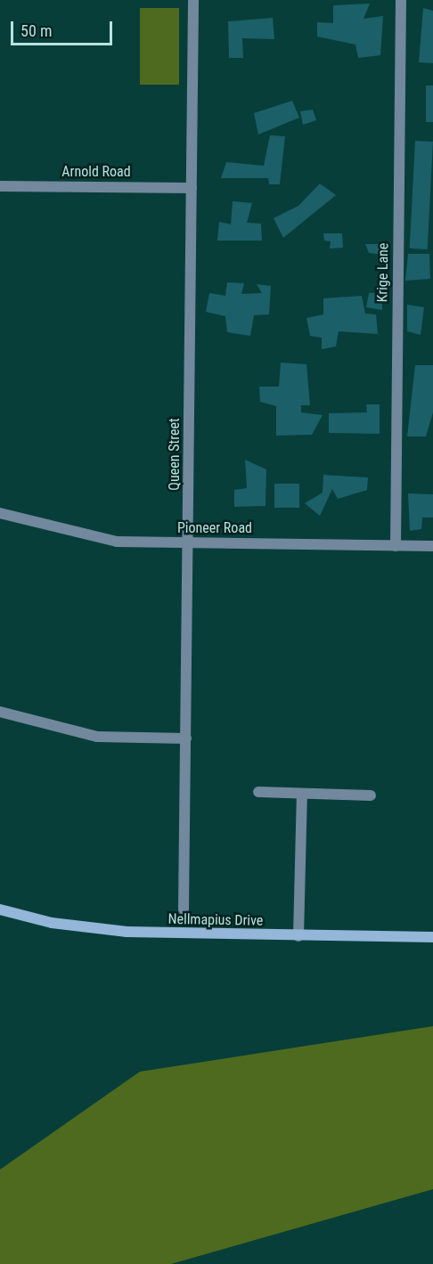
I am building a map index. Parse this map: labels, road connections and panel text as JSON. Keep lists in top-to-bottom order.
{
  "streets": {
    "main road": ["Nellmapius Drive"],
    "street": [
      "Arnold Road",
      "Krige Lane",
      "Queen Street",
      "Pioneer Road"
    ]
  },
  "crossings": [
    ["Arnold Road", "Queen Street"],
    ["Krige Lane", "Pioneer Road"],
    ["Queen Street", "Pioneer Road"]
  ],
  "scale_bar": "50 m"
}
